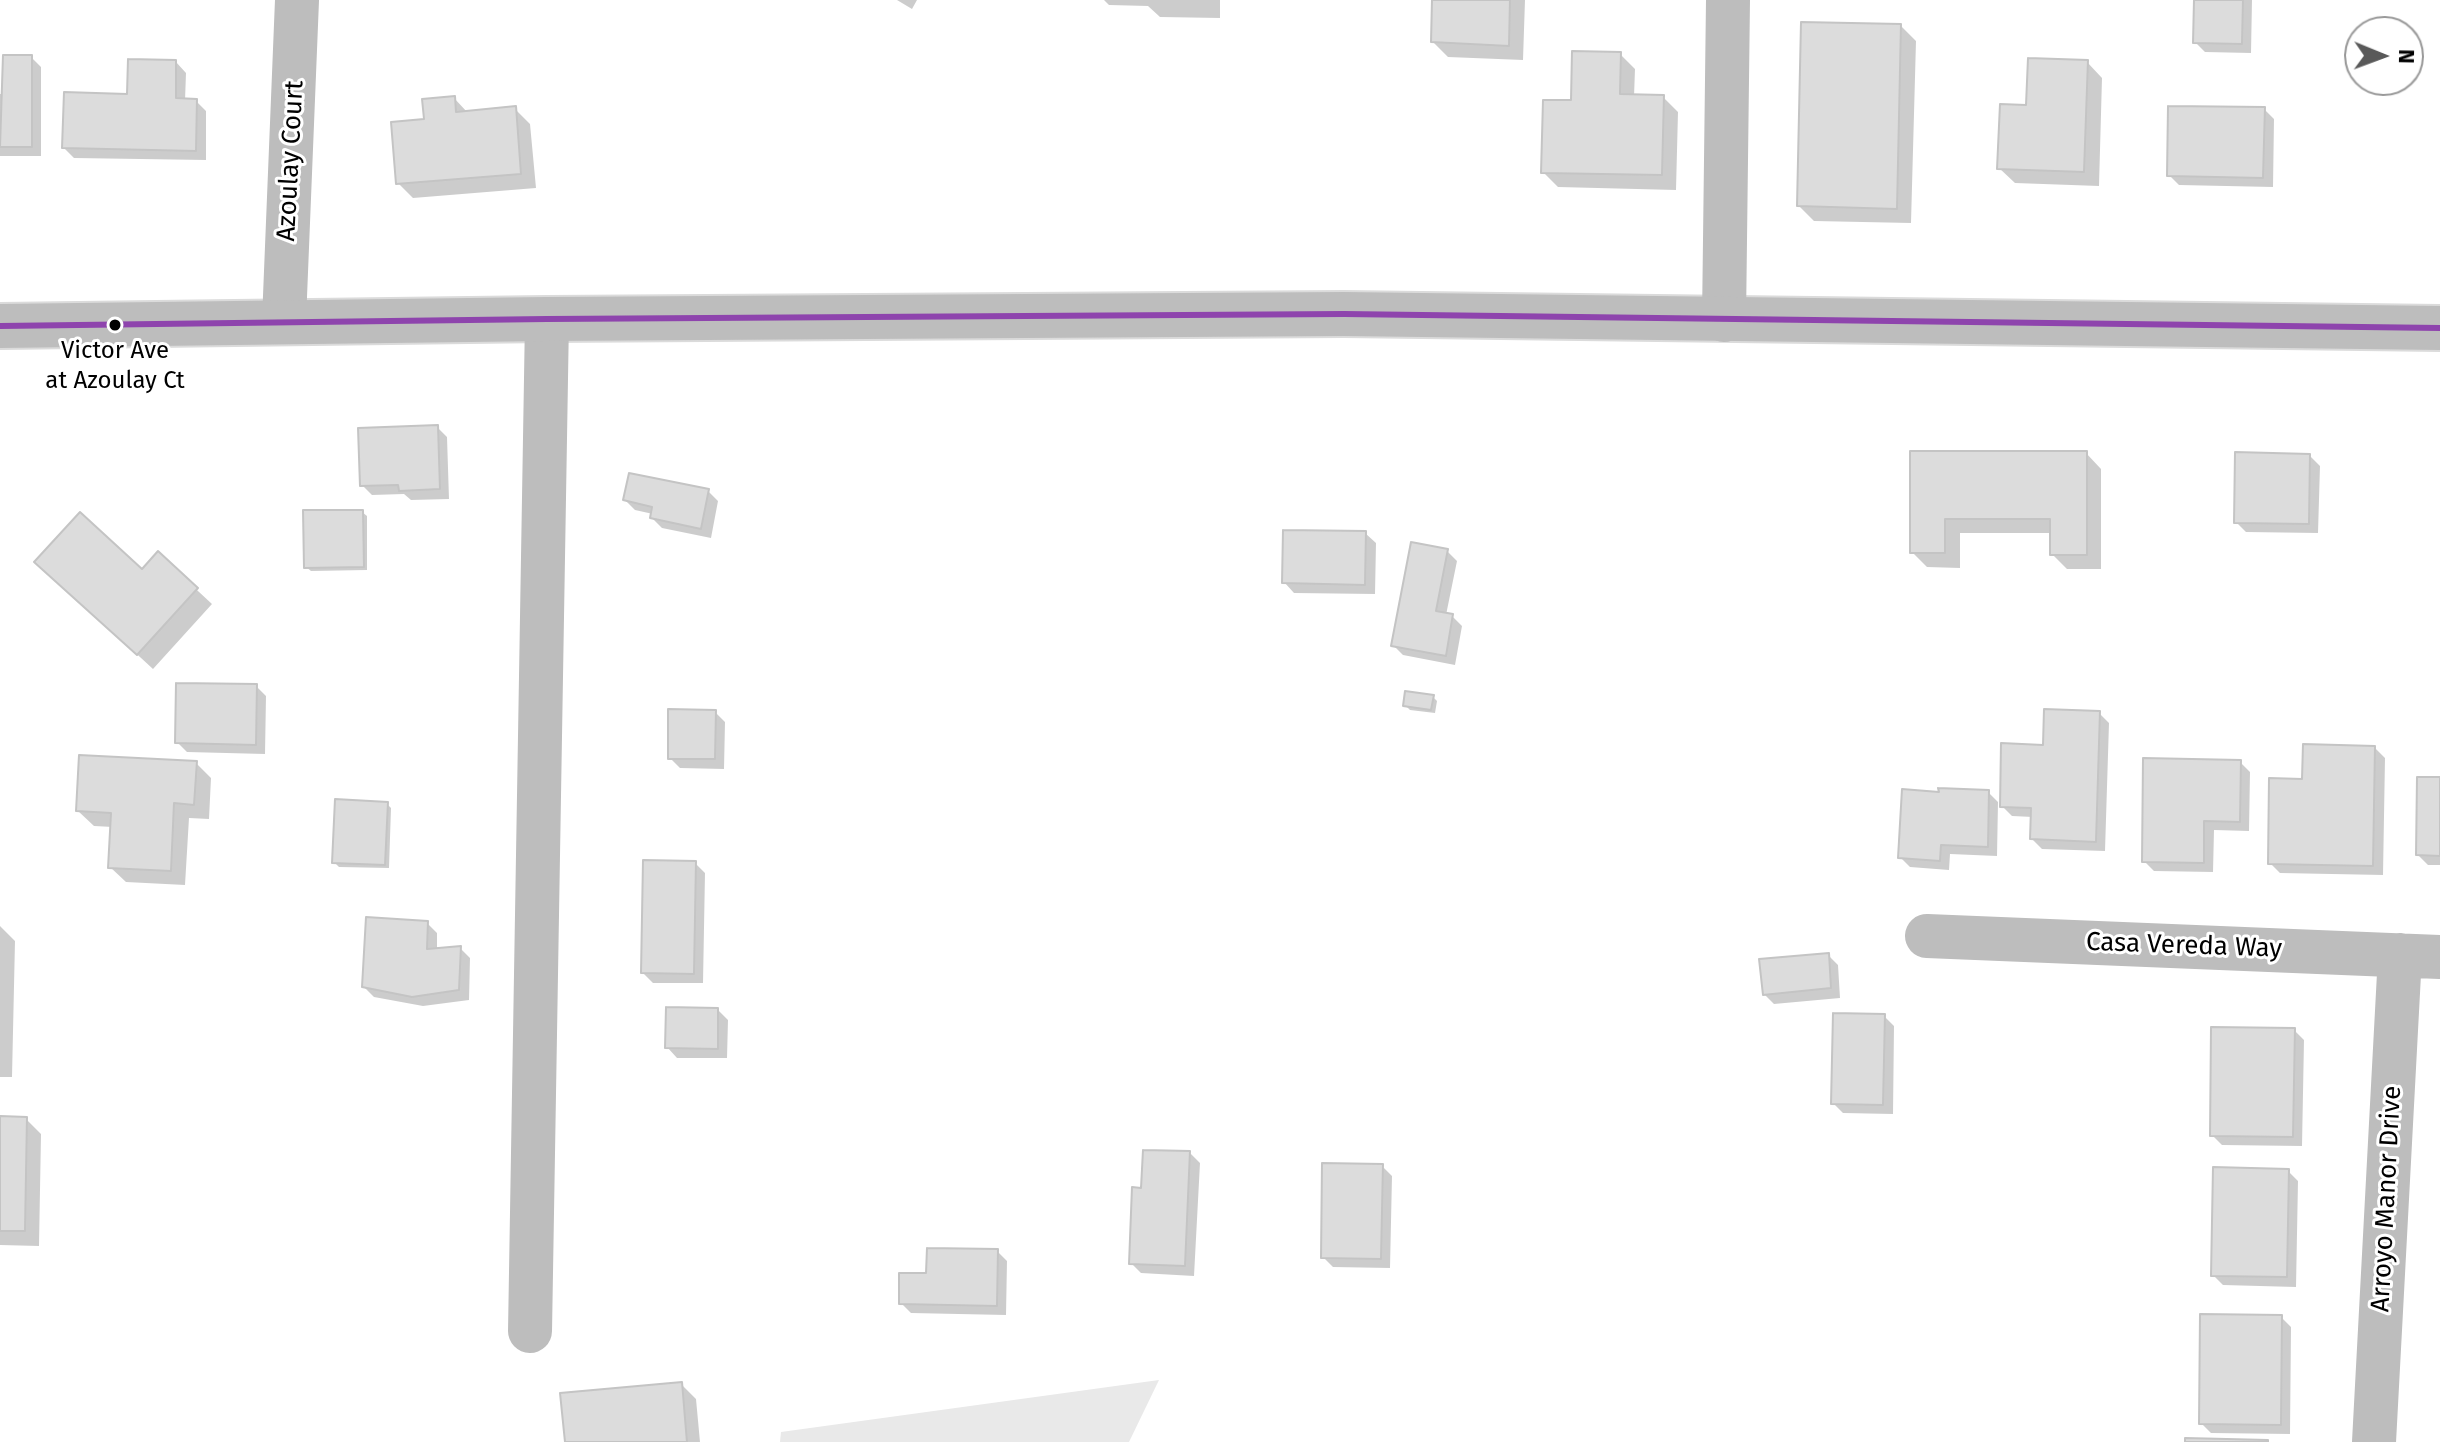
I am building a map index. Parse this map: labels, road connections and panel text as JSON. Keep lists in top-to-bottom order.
{
  "streets": {
    "main road": ["Azoulay Court", "Casa Vereda Way", "Arroyo Manor Drive"]
  },
  "crossings": [
    ["Casa Vereda Way", "Arroyo Manor Drive"]
  ],
  "places": ["Victor Ave at Azoulay Ct"],
  "north": "right"
}
